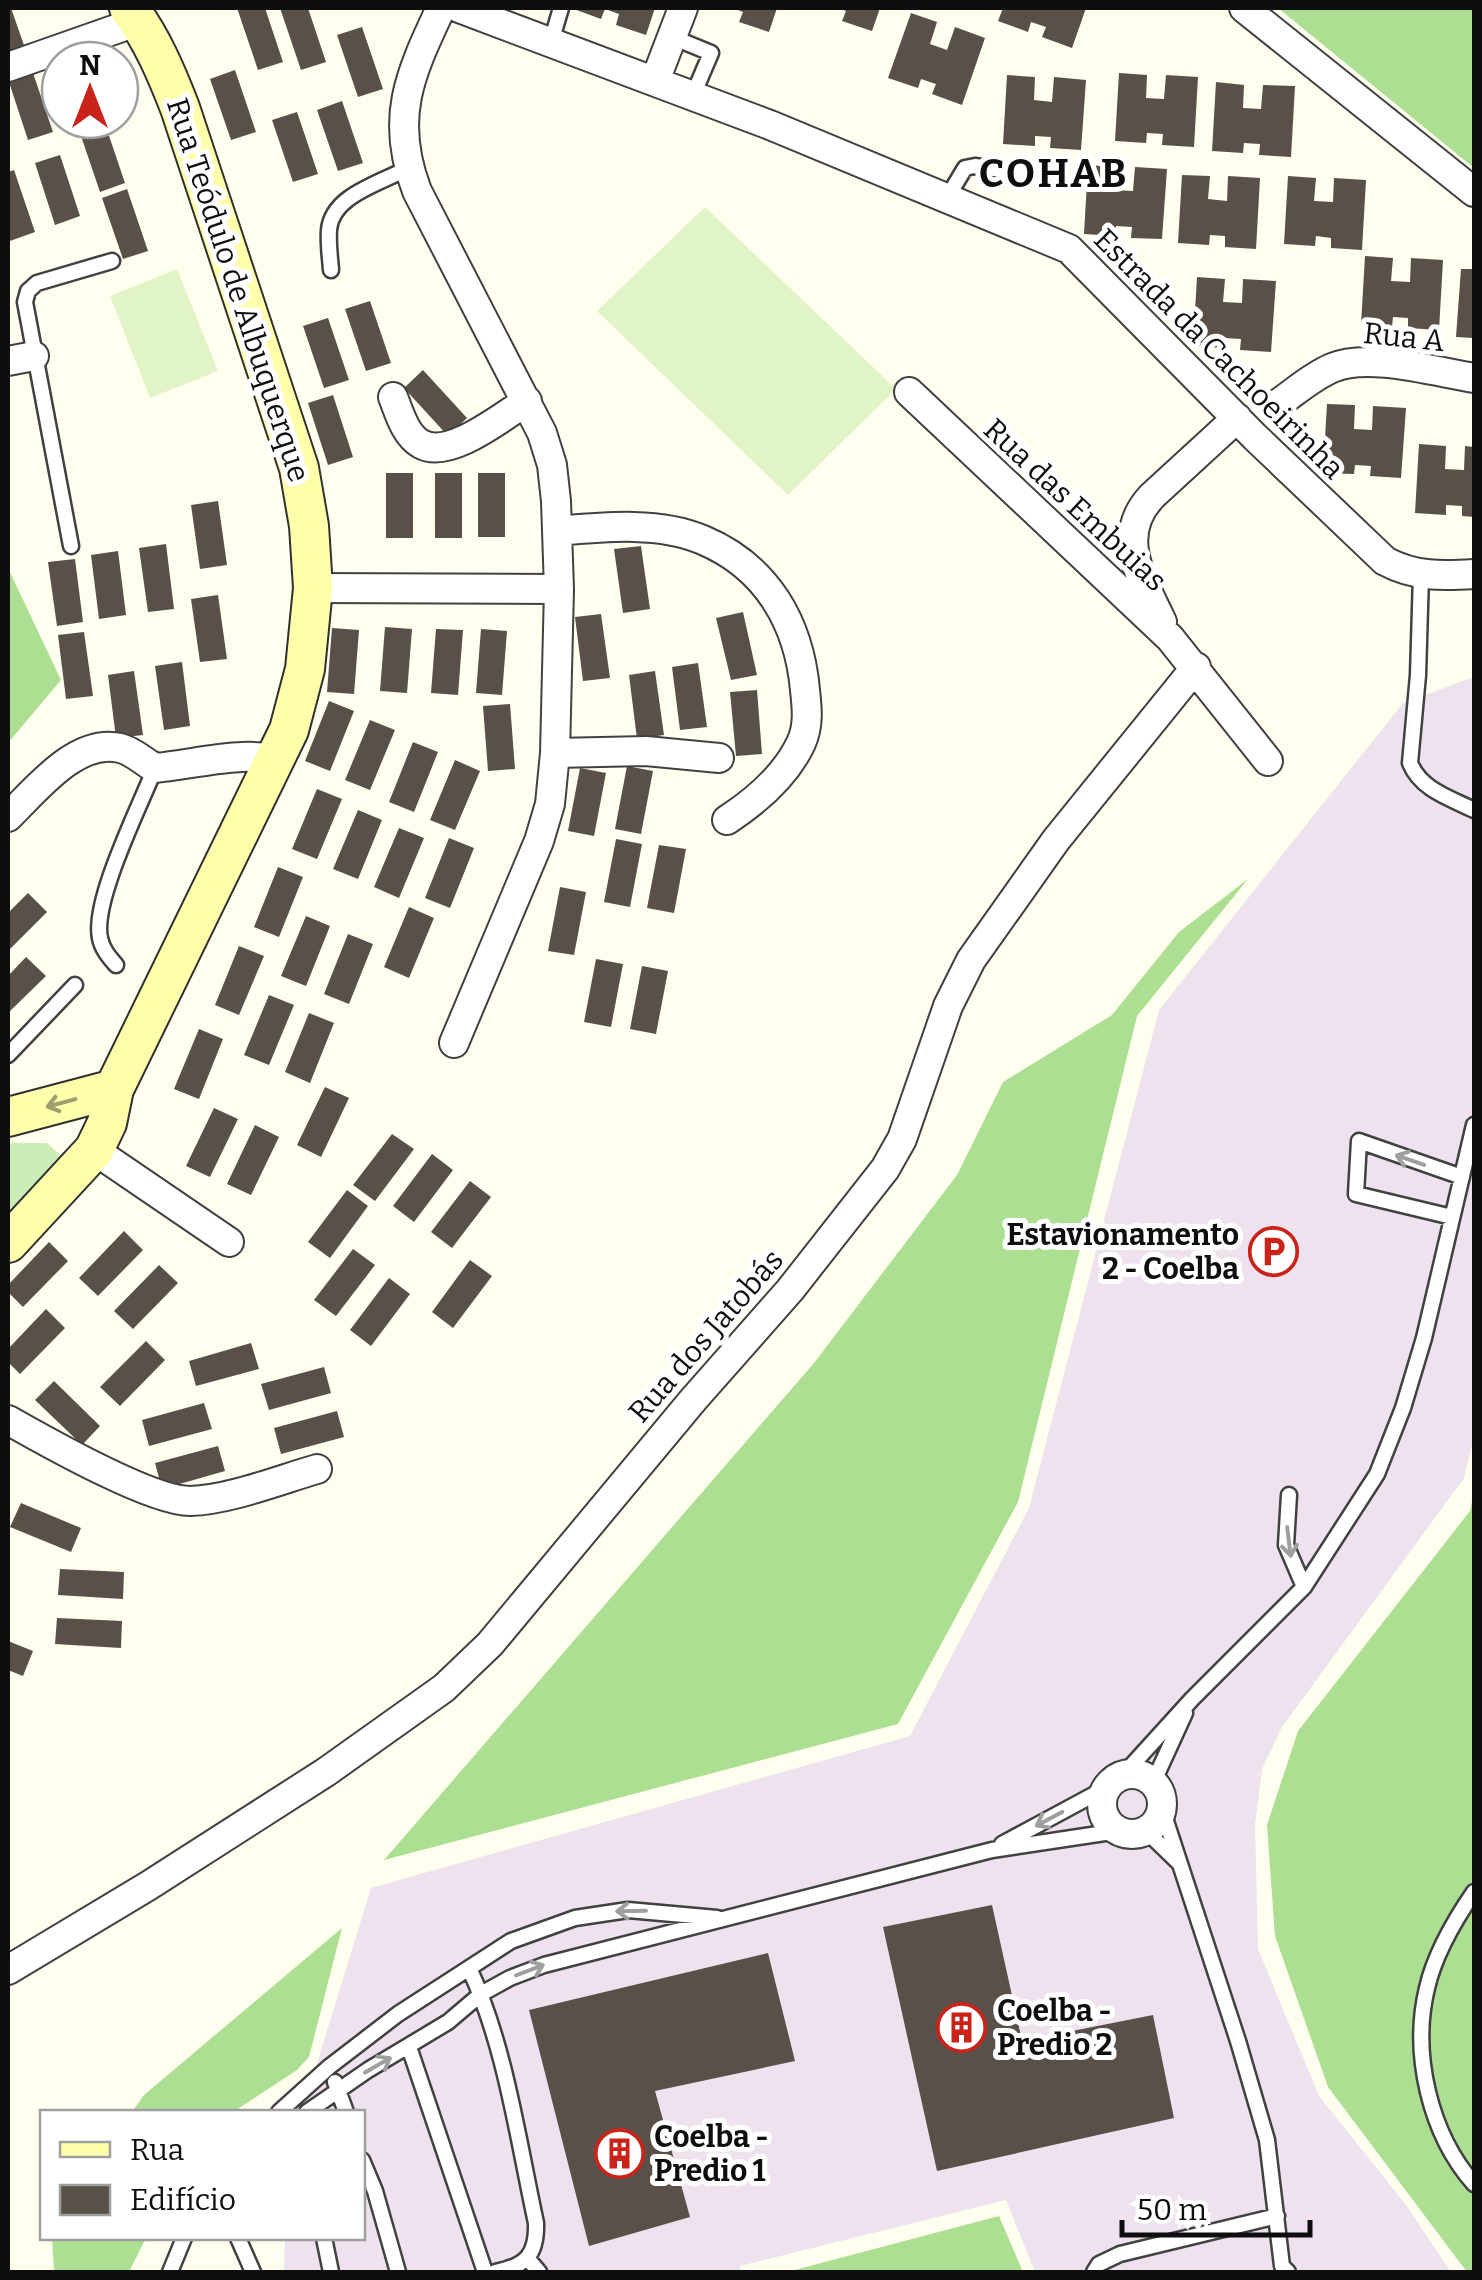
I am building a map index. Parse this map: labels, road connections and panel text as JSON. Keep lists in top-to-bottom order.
{
  "streets": {
    "street": [
      "Rua Teódulo de Albuquerque",
      "Rua A",
      "Estrada da Cachoeirinha",
      "Rua das Embuias",
      "Rua dos Jatobás"
    ]
  },
  "crossings": [
    ["Rua das Embuias", "Rua dos Jatobás"]
  ],
  "districts": ["COHAB"],
  "places": {
    "parking": ["Estavionamento 2 - Coelba"],
    "building": ["Coelba - Predio 2", "Coelba - Predio 1"]
  },
  "legend": ["Rua", "Edifício"],
  "scale_bar": "50 m",
  "north": "top"
}
